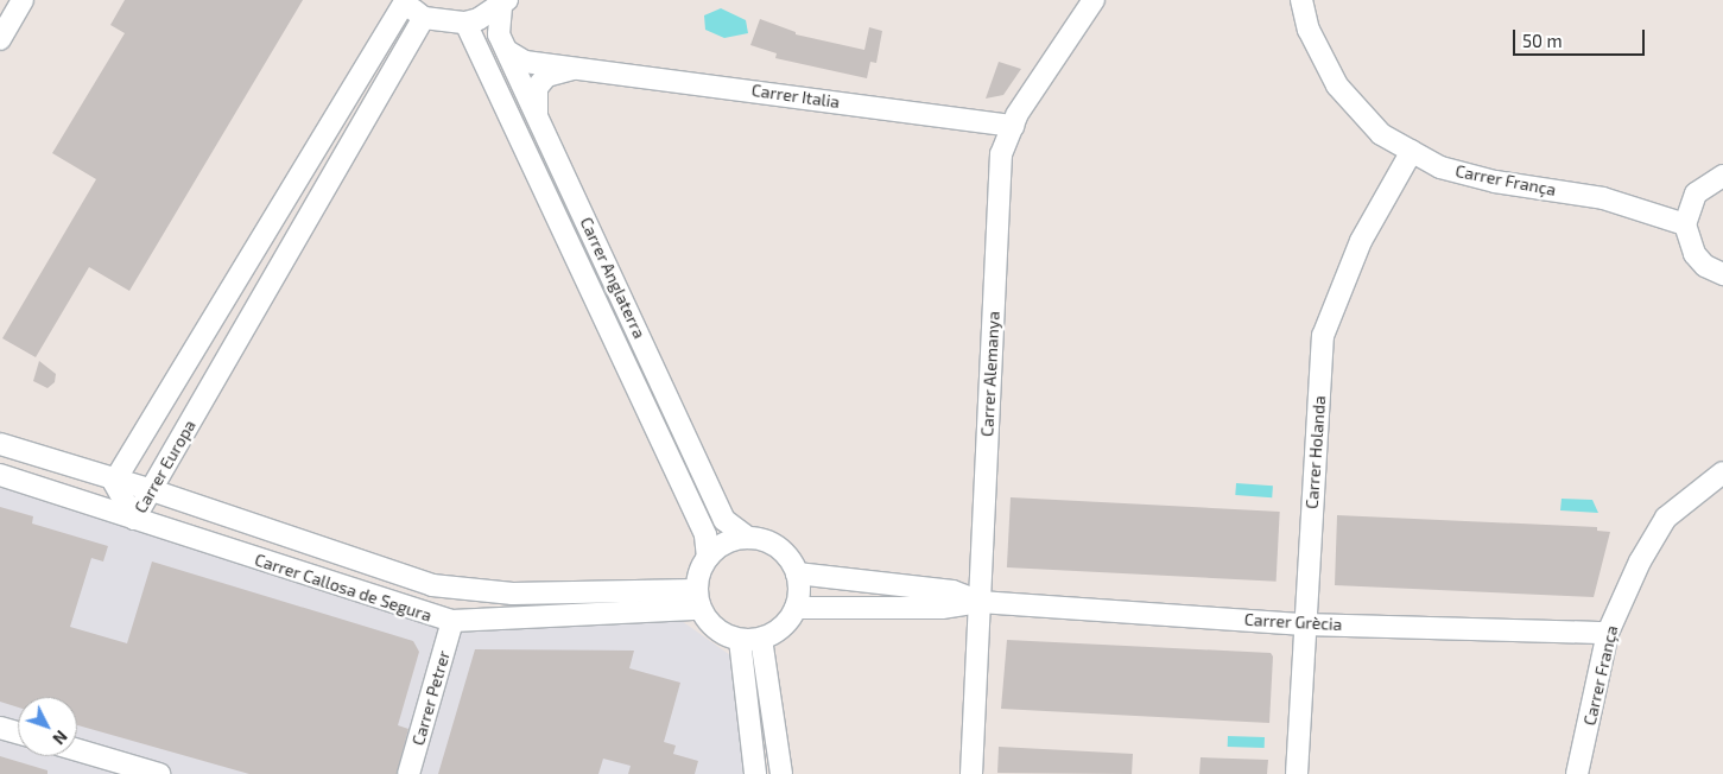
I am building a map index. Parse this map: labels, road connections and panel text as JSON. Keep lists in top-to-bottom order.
{
  "streets": {
    "street": [
      "Carrer Italia",
      "Carrer França",
      "Carrer Anglaterra",
      "Carrer Alemanya",
      "Carrer Holanda",
      "Carrer Europa",
      "Carrer Callosa de Segura",
      "Carrer Grècia",
      "Carrer Petrer"
    ]
  },
  "crossings": [
    ["Carrer Italia", "Carrer Anglaterra"],
    ["Carrer Italia", "Carrer Alemanya"],
    ["Carrer França", "Carrer Holanda"],
    ["Carrer França", "Carrer Grècia"],
    ["Carrer Anglaterra", "Carrer Callosa de Segura"],
    ["Carrer Anglaterra", "Carrer Grècia"],
    ["Carrer Alemanya", "Carrer Grècia"],
    ["Carrer Holanda", "Carrer Grècia"],
    ["Carrer Europa", "Carrer Callosa de Segura"],
    ["Carrer Callosa de Segura", "Carrer Grècia"],
    ["Carrer Callosa de Segura", "Carrer Petrer"]
  ],
  "scale_bar": "50 m",
  "north": "bottom right"
}
